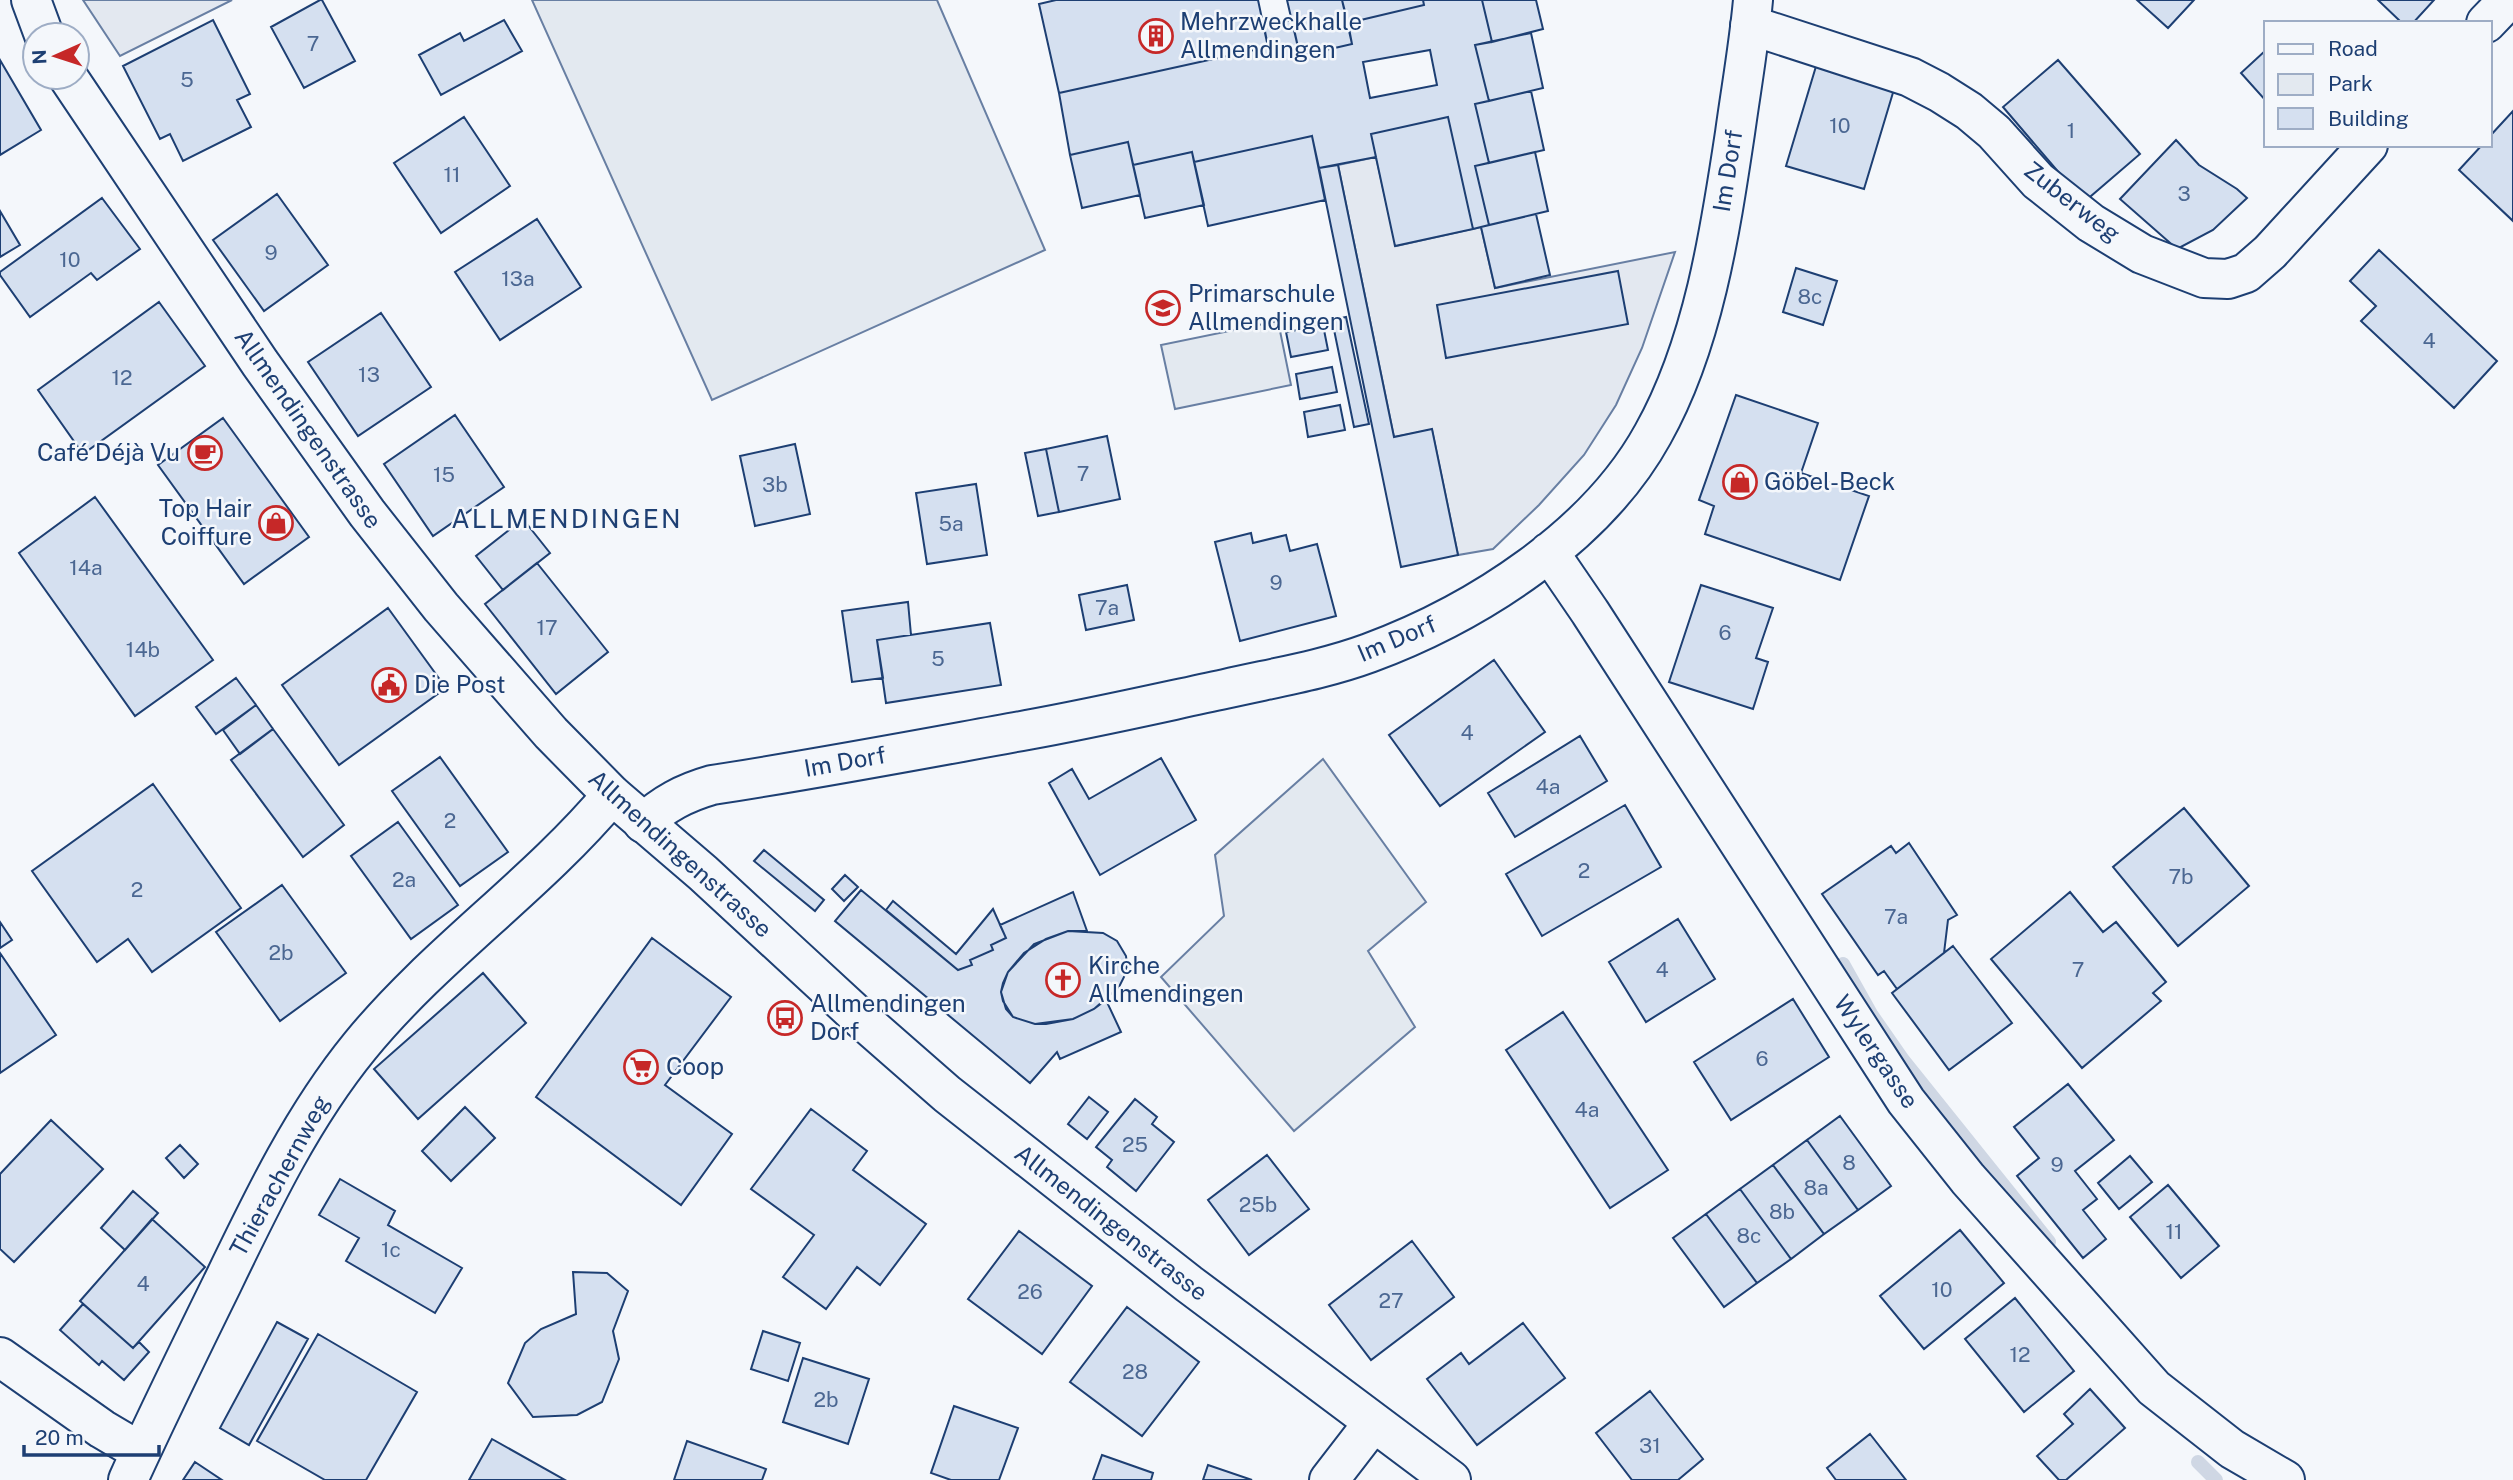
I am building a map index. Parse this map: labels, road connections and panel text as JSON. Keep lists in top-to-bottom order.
{
  "streets": {
    "street": [
      "Im Dorf",
      "Zuberweg",
      "Allmendingenstrasse",
      "Wylergasse",
      "Thierachernweg"
    ]
  },
  "crossings": [
    ["Im Dorf", "Zuberweg"],
    ["Im Dorf", "Allmendingenstrasse"],
    ["Im Dorf", "Wylergasse"],
    ["Allmendingenstrasse", "Thierachernweg"]
  ],
  "districts": ["ALLMENDINGEN"],
  "places": {
    "building": ["Mehrzweckhalle Allmendingen"],
    "school or university": ["Primarschule Allmendingen"],
    "cafe": ["Café Déjà Vu"],
    "shop": ["Göbel-Beck", "Top Hair Coiffure"],
    "public building": ["Die Post"],
    "church": ["Kirche Allmendingen"],
    "bus stop": ["Allmendingen Dorf"],
    "supermarket": ["Coop"]
  },
  "house_numbers": [
    "7",
    "5",
    "10",
    "1",
    "11",
    "3",
    "9",
    "10",
    "13a",
    "8c",
    "4",
    "13",
    "12",
    "7",
    "15",
    "3b",
    "5a",
    "14a",
    "9",
    "7a",
    "17",
    "6",
    "14b",
    "5",
    "4",
    "4a",
    "2",
    "2",
    "7b",
    "2a",
    "2",
    "7a",
    "2b",
    "4",
    "7",
    "6",
    "4a",
    "25",
    "8",
    "9",
    "8a",
    "25b",
    "8b",
    "11",
    "8c",
    "1c",
    "4",
    "10",
    "26",
    "27",
    "12",
    "28",
    "2b",
    "31"
  ],
  "legend": ["Road", "Park", "Building"],
  "scale_bar": "20 m",
  "north": "left"
}
